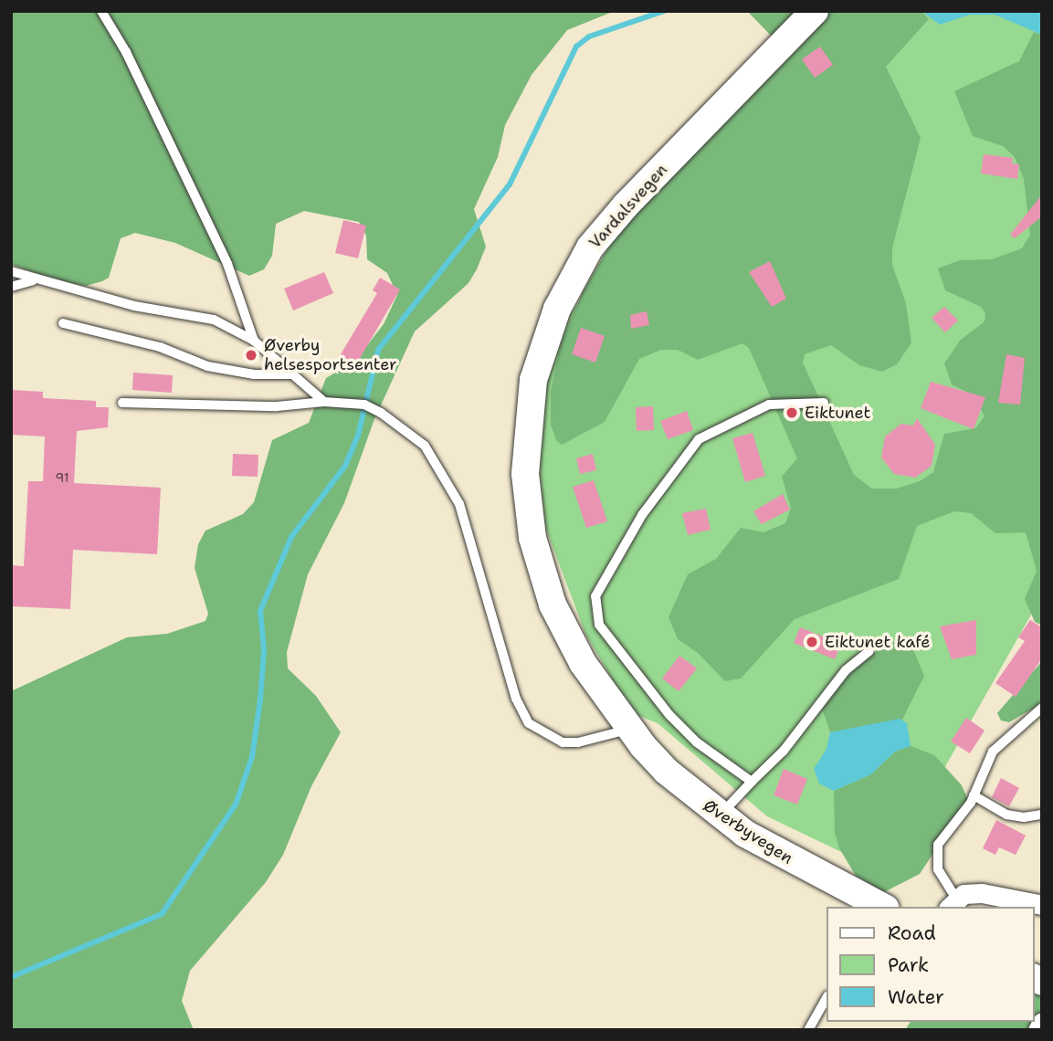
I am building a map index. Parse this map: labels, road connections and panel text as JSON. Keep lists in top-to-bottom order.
{
  "streets": {
    "main road": ["Vardalsvegen", "Øverbyvegen"]
  },
  "crossings": [
    ["Vardalsvegen", "Øverbyvegen"]
  ],
  "places": ["Øverby helsesportsenter", "Eiktunet", "Eiktunet kafé"],
  "house_numbers": ["91"],
  "legend": ["Road", "Park", "Water"]
}
